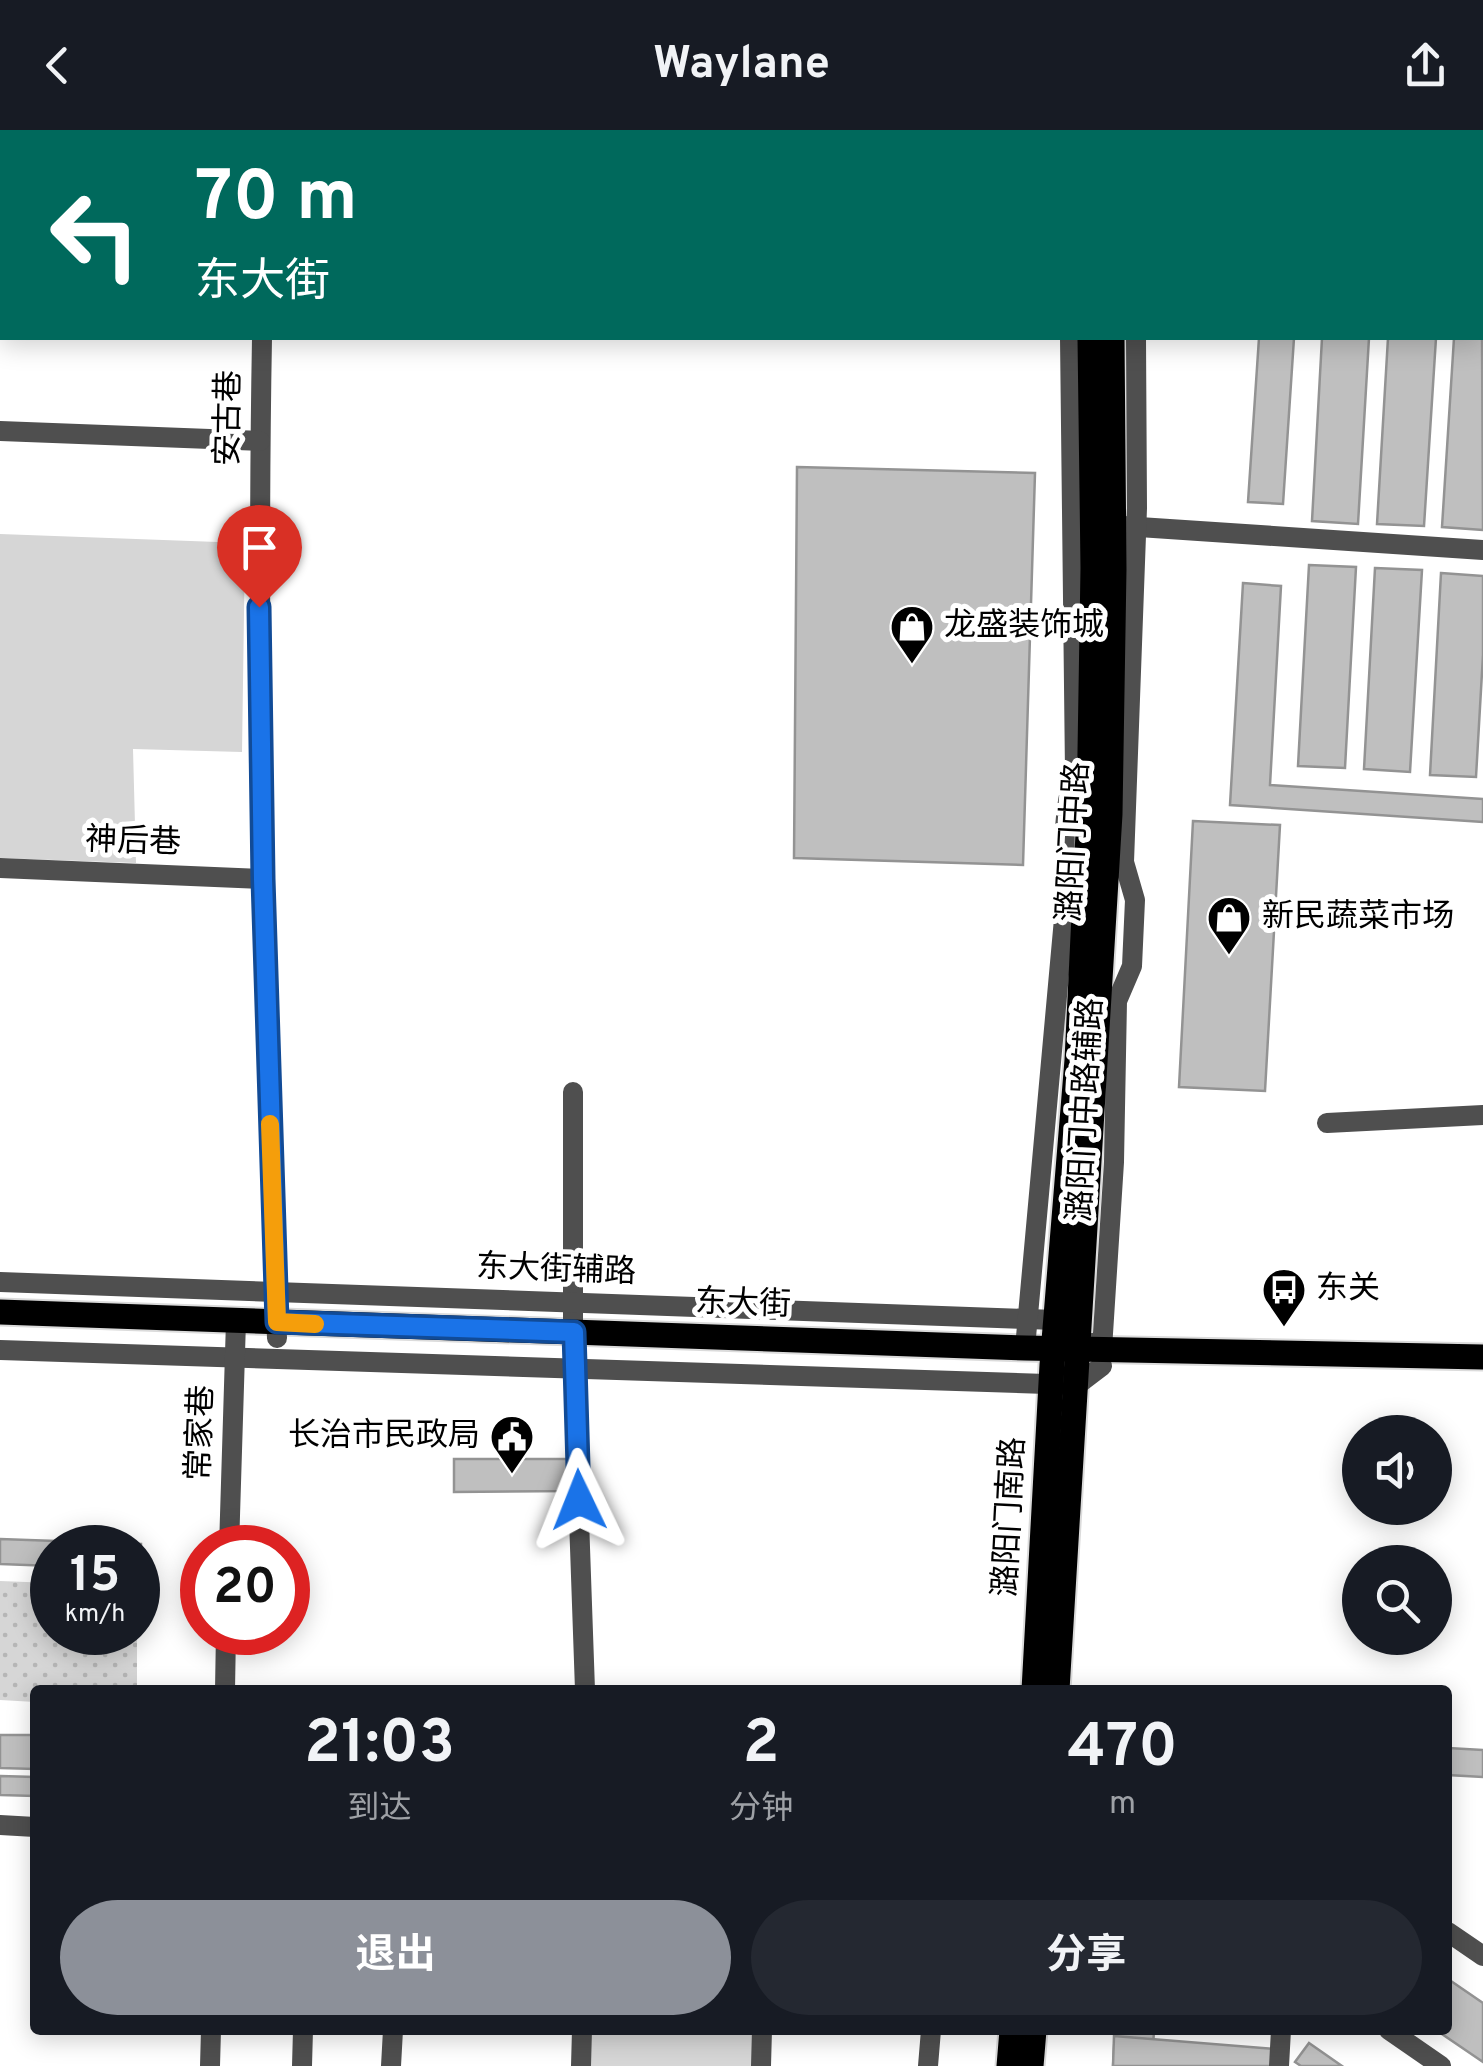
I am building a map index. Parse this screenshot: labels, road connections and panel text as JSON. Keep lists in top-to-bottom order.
{
  "streets": {
    "main road": ["潞阳门中路", "东大街", "潞阳门南路"],
    "street": [
      "安古巷",
      "神后巷",
      "潞阳门中路辅路",
      "东大街辅路",
      "常家巷"
    ]
  },
  "crossings": [
    ["安古巷", "神后巷"],
    ["安古巷", "东大街辅路"],
    ["安古巷", "东大街"],
    ["潞阳门中路", "东大街辅路"],
    ["潞阳门中路", "东大街"],
    ["潞阳门中路", "潞阳门南路"],
    ["潞阳门中路辅路", "东大街辅路"],
    ["潞阳门中路辅路", "东大街"],
    ["东大街", "常家巷"],
    ["东大街", "潞阳门南路"]
  ],
  "places": {
    "shop": ["龙盛装饰城", "新民蔬菜市场"],
    "bus stop": ["东关"],
    "public building": ["长治市民政局"]
  },
  "page": {
    "header": "Waylane",
    "turn": ["70 m", "东大街"],
    "speed": "15 km/h",
    "limit": "20",
    "eta": [
      "21:03",
      "到达",
      "2",
      "分钟",
      "470",
      "m"
    ],
    "buttons": ["退出", "分享"]
  }
}
